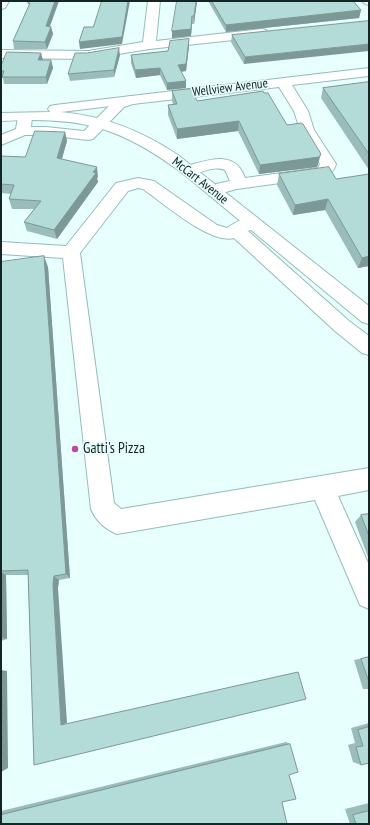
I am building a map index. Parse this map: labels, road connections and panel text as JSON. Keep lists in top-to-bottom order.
{
  "streets": {
    "street": ["Wellview Avenue", "McCart Avenue"]
  },
  "crossings": [
    ["Wellview Avenue", "McCart Avenue"]
  ],
  "places": ["Gatti's Pizza"]
}
